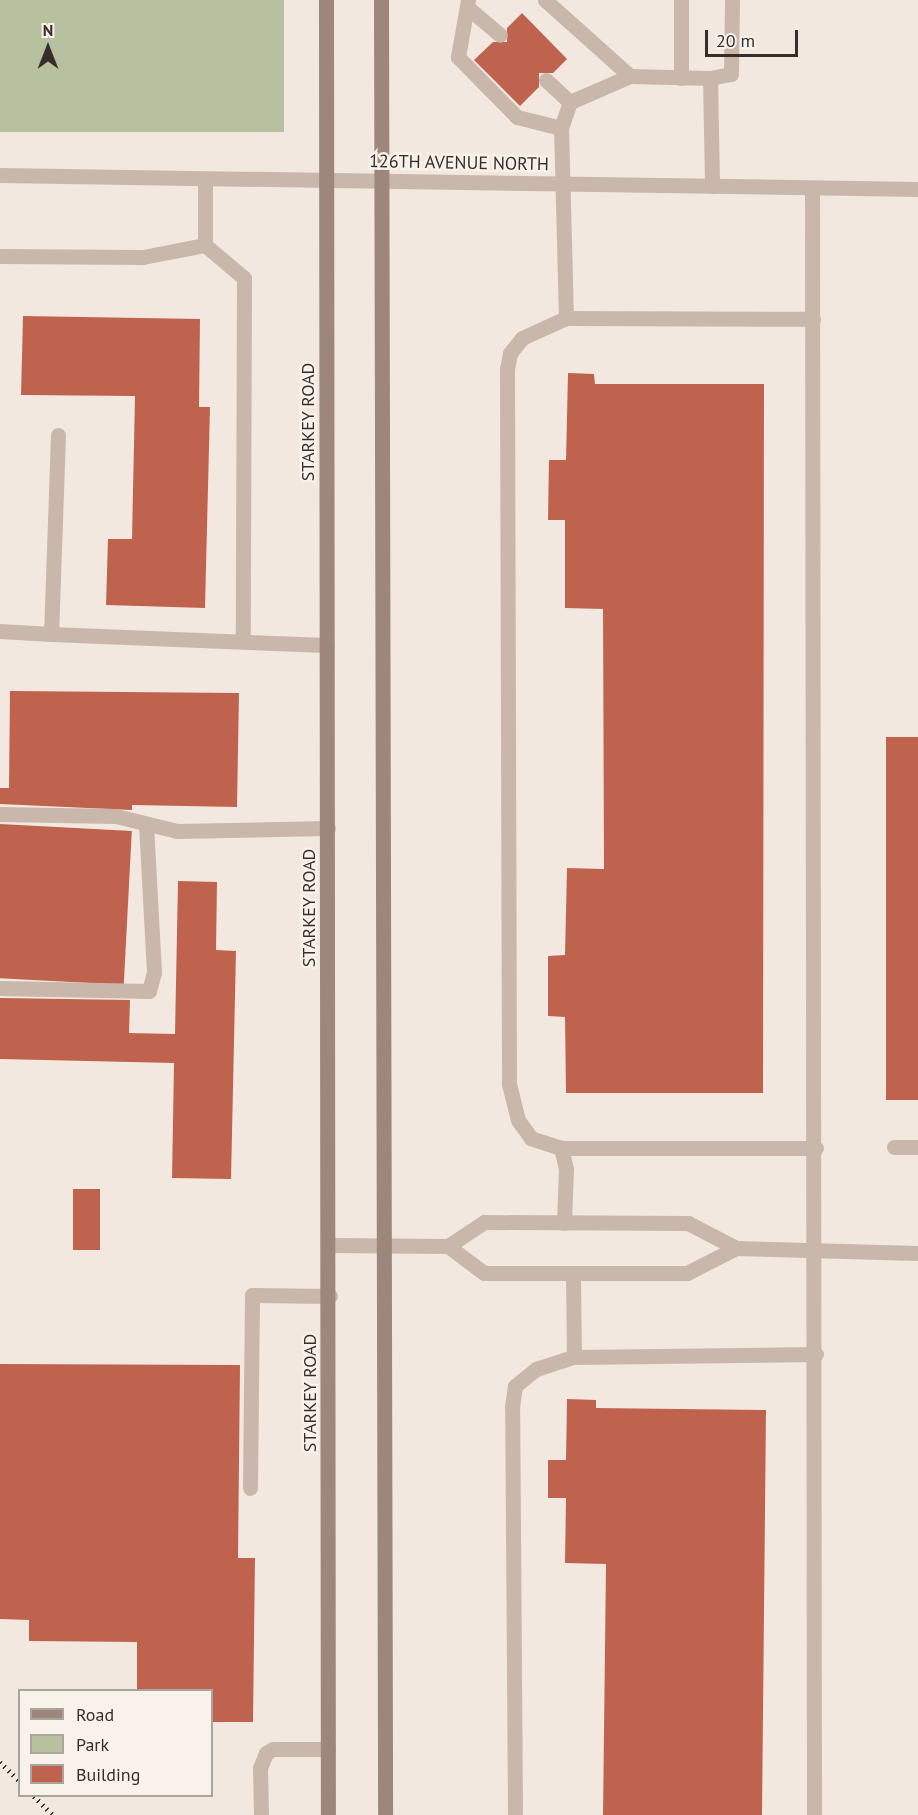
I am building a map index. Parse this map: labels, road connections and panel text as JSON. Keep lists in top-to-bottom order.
{
  "streets": {
    "main road": ["STARKEY ROAD"],
    "street": ["126TH AVENUE NORTH"]
  },
  "crossings": [
    ["126TH AVENUE NORTH", "STARKEY ROAD"]
  ],
  "legend": ["Road", "Park", "Building"],
  "scale_bar": "20 m",
  "north": "top"
}
